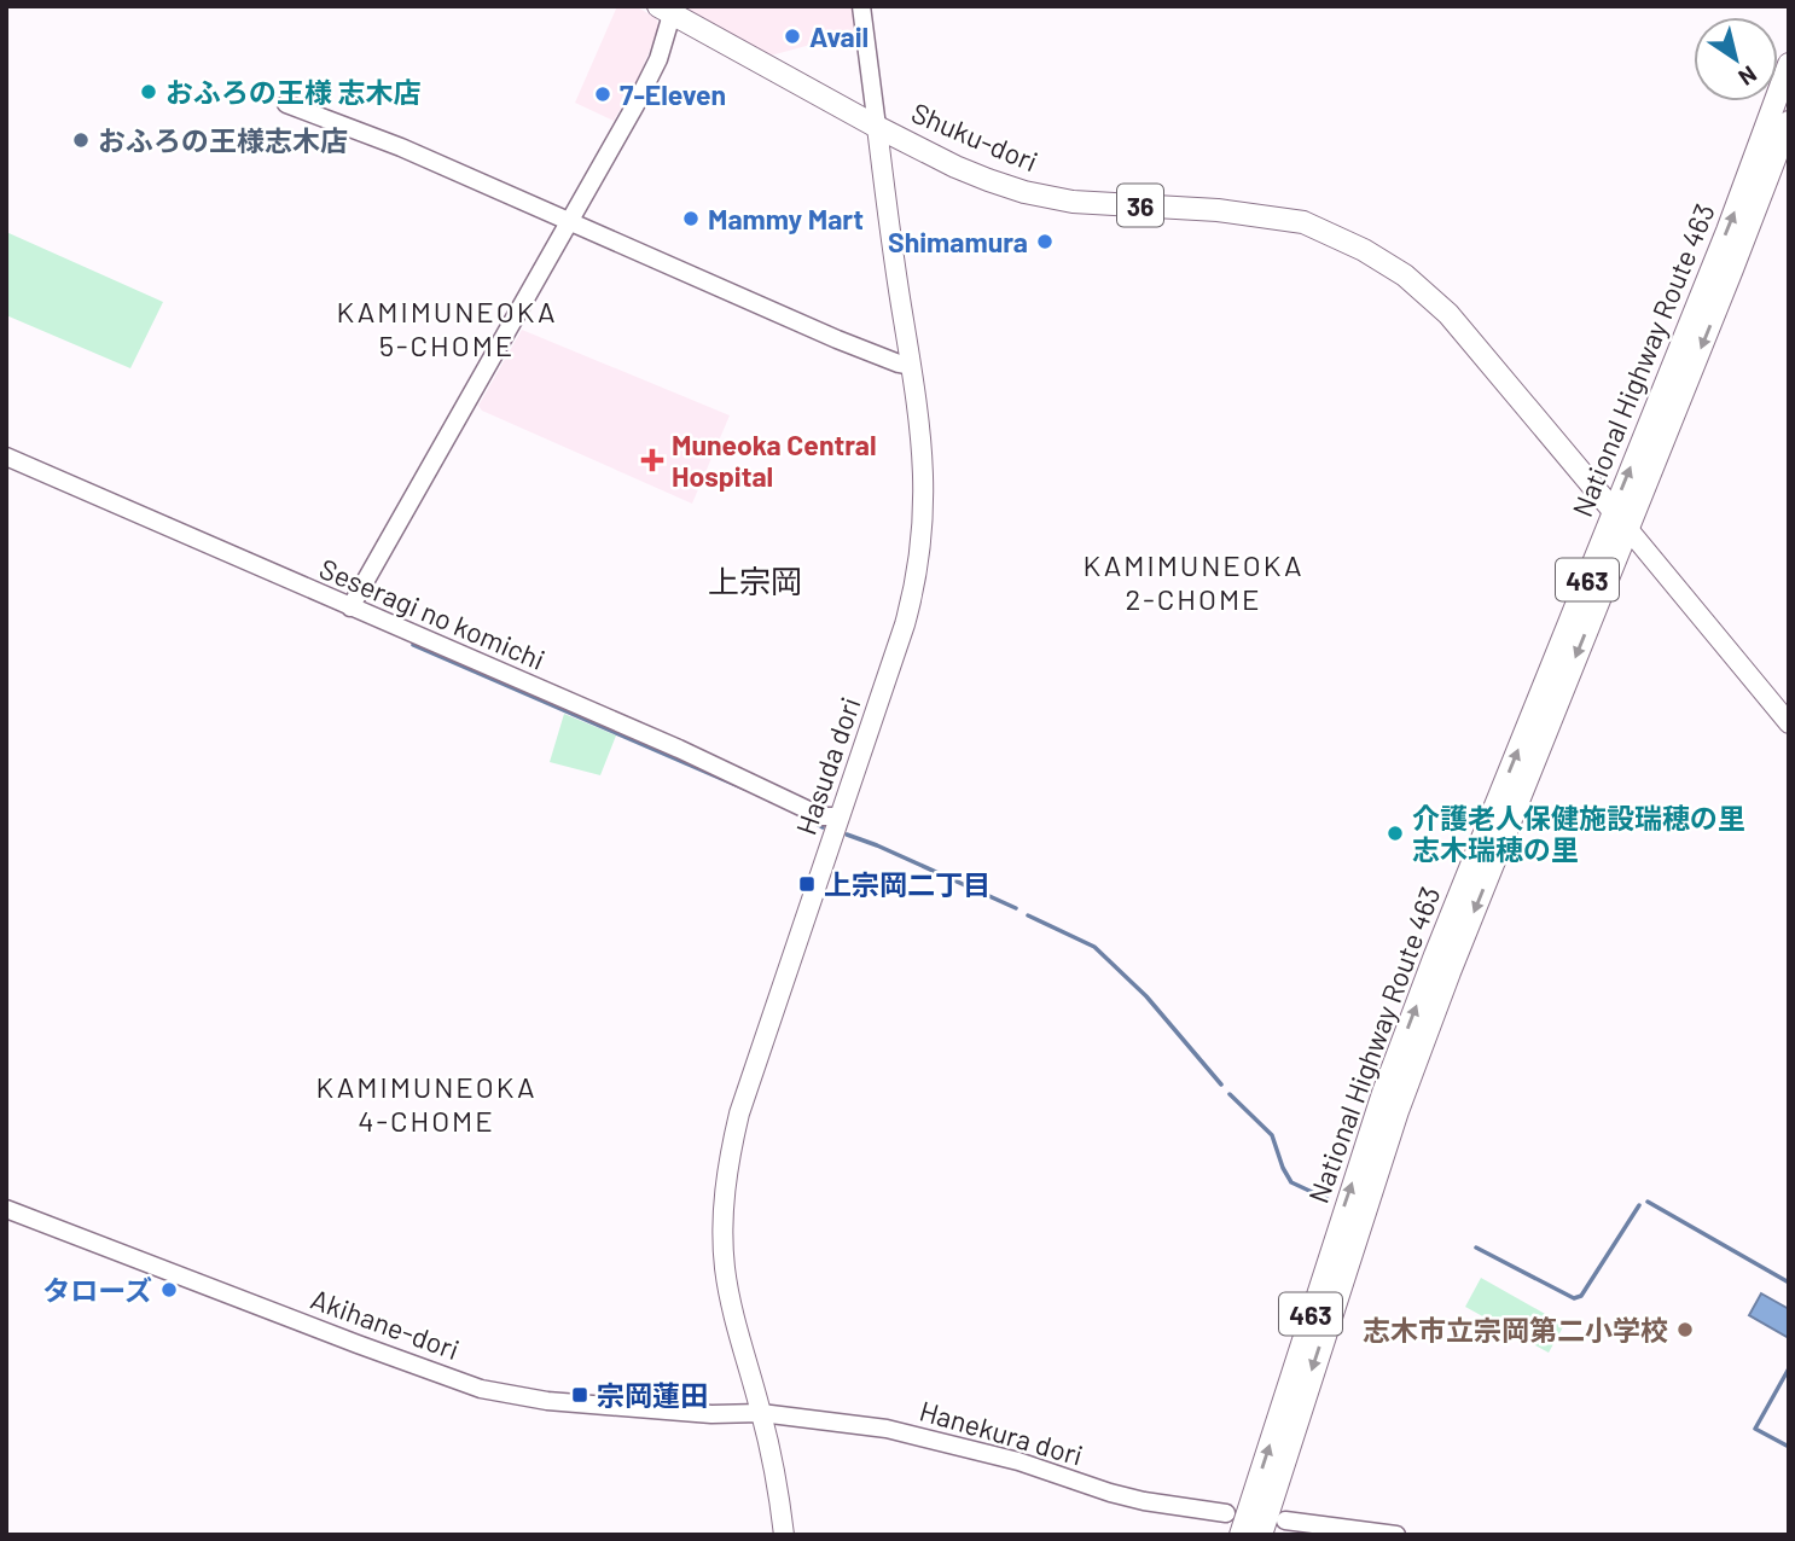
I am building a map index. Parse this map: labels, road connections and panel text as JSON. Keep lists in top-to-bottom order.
{
  "streets": {
    "main road": [
      "Shuku-dori",
      "36",
      "National Highway Route 463",
      "463",
      "Hasuda dori"
    ],
    "street": ["Seseragi no komichi", "Akihane-dori", "Hanekura dori"]
  },
  "crossings": [
    ["Shuku-dori", "National Highway Route 463"],
    ["Shuku-dori", "Hasuda dori"],
    ["Seseragi no komichi", "Hasuda dori"],
    ["Hasuda dori", "Akihane-dori"],
    ["Hasuda dori", "Hanekura dori"],
    ["Akihane-dori", "Hanekura dori"]
  ],
  "districts": [
    "KAMIMUNEOKA 5-CHOME",
    "KAMIMUNEOKA 2-CHOME",
    "上宗岡",
    "KAMIMUNEOKA 4-CHOME"
  ],
  "places": {
    "other": [
      "Avail",
      "おふろの王様 志木店",
      "7-Eleven",
      "おふろの王様志木店",
      "Mammy Mart",
      "Shimamura",
      "介護老人保健施設瑞穂の里 志木瑞穂の里",
      "タローズ",
      "志木市立宗岡第二小学校"
    ],
    "health": ["Muneoka Central Hospital"],
    "transit": ["上宗岡二丁目", "宗岡蓮田"]
  },
  "north": "bottom right"
}
